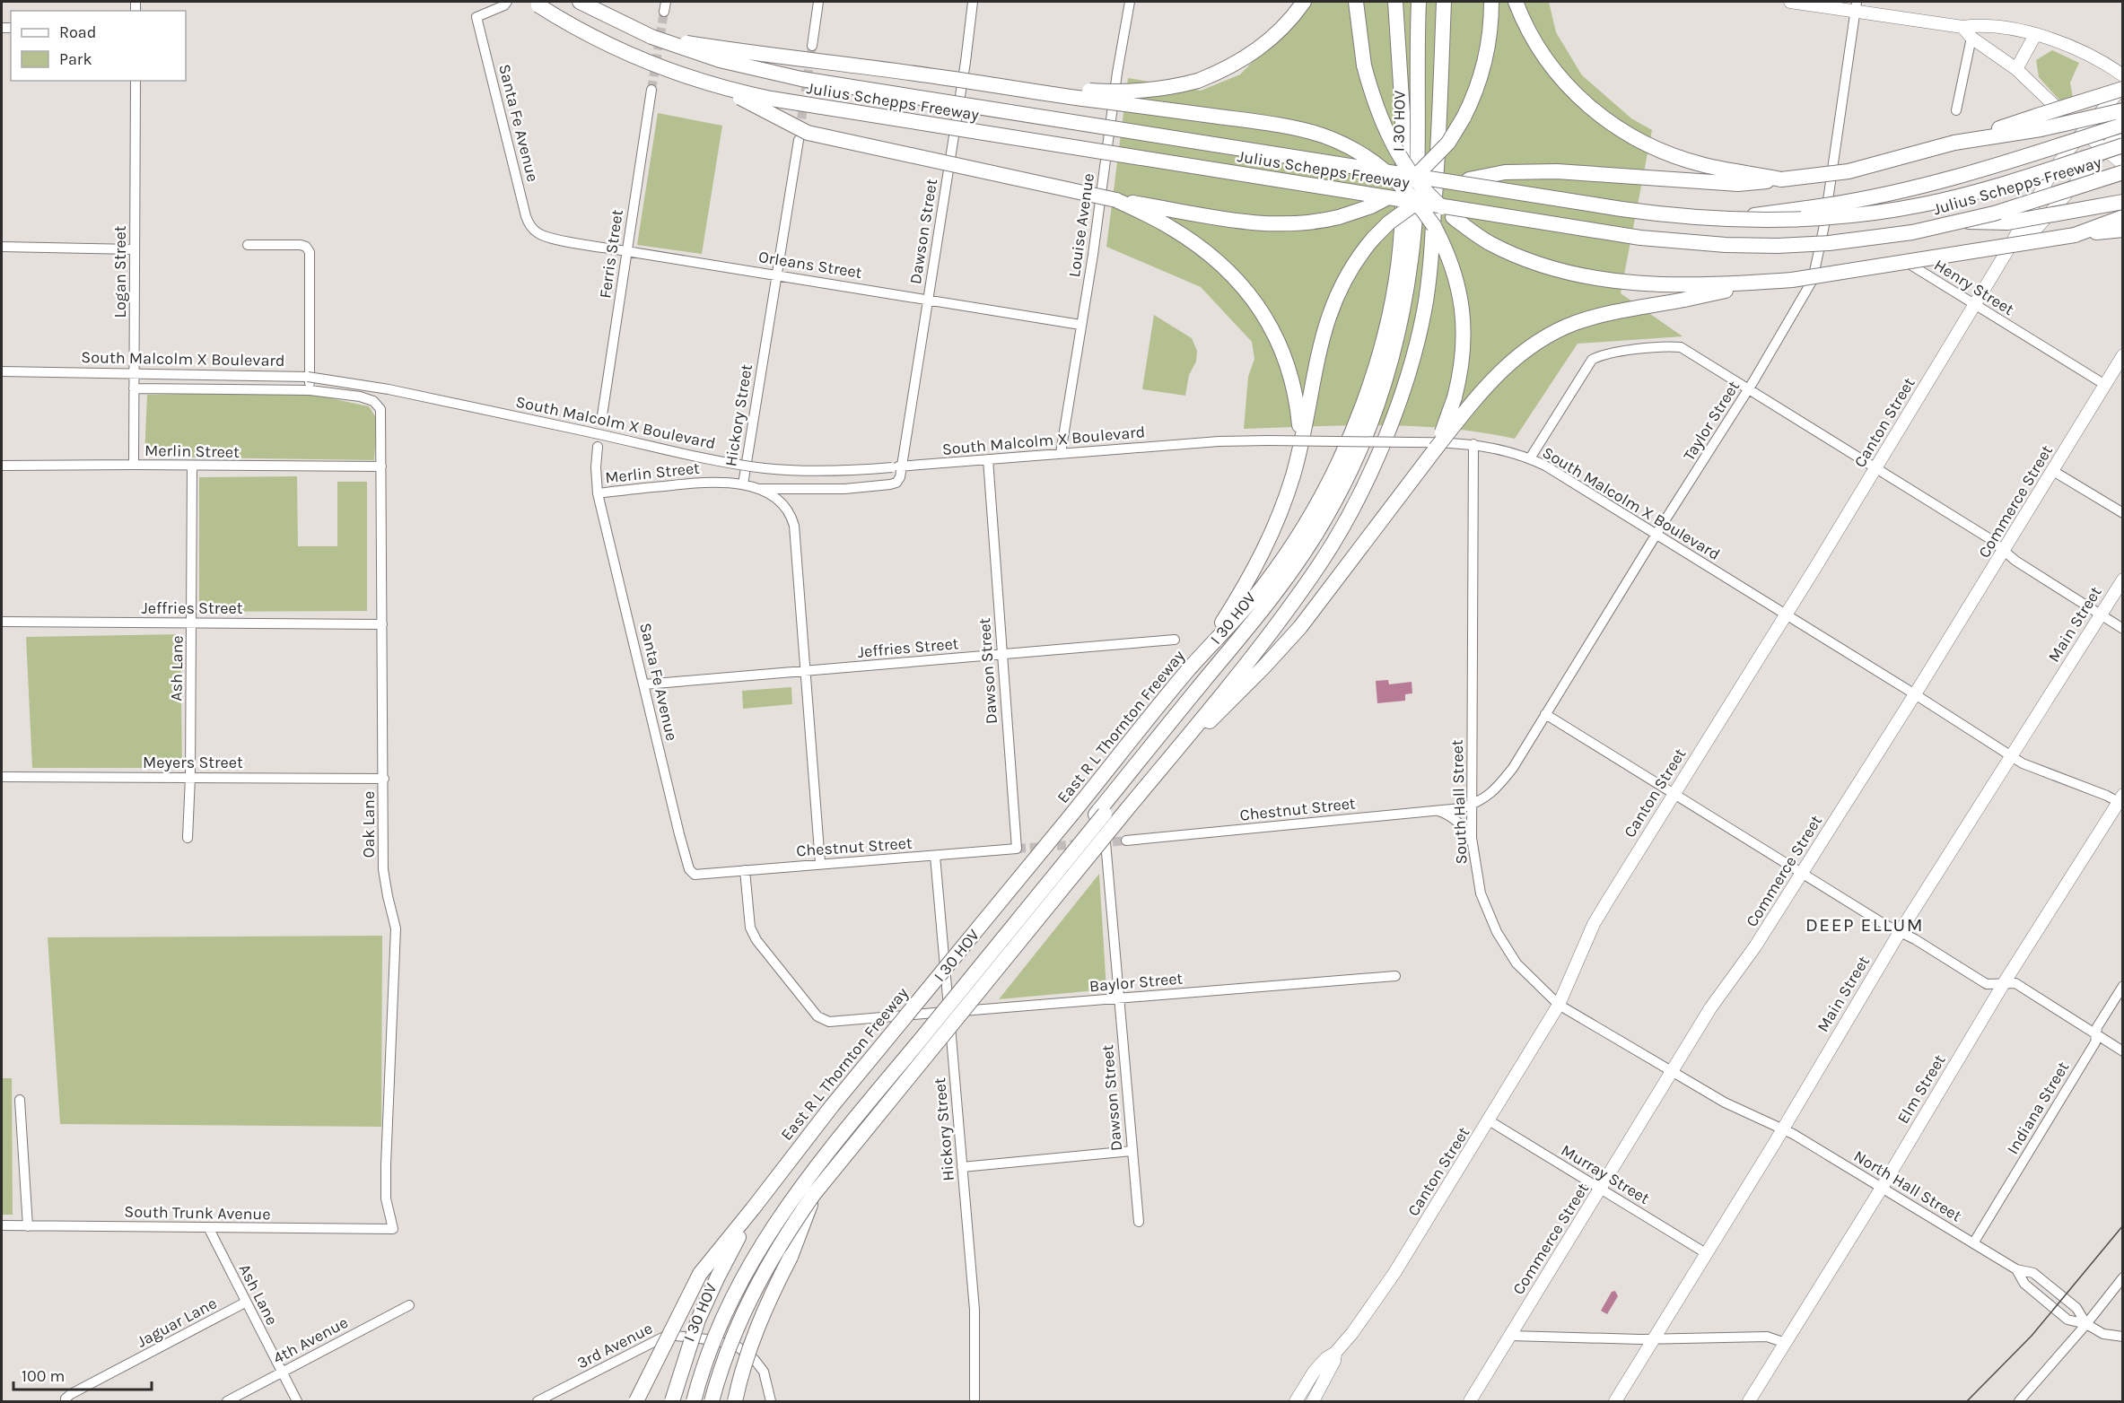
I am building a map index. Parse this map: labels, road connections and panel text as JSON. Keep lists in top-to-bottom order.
{
  "streets": {
    "highway": ["Julius Schepps Freeway", "I 30 HOV", "East R L Thornton Freeway"],
    "main road": [
      "Canton Street",
      "Commerce Street",
      "Main Street",
      "Elm Street"
    ],
    "street": [
      "Santa Fe Avenue",
      "Louise Avenue",
      "Dawson Street",
      "Ferris Street",
      "Orleans Street",
      "Logan Street",
      "Henry Street",
      "South Malcolm X Boulevard",
      "Hickory Street",
      "Taylor Street",
      "Merlin Street",
      "Jeffries Street",
      "Ash Lane",
      "Meyers Street",
      "South Hall Street",
      "Chestnut Street",
      "Oak Lane",
      "Baylor Street",
      "Indiana Street",
      "Murray Street",
      "North Hall Street",
      "South Trunk Avenue",
      "Jaguar Lane",
      "4th Avenue",
      "3rd Avenue"
    ]
  },
  "crossings": [
    ["Santa Fe Avenue", "Orleans Street"],
    ["Santa Fe Avenue", "Merlin Street"],
    ["Santa Fe Avenue", "Jeffries Street"],
    ["Santa Fe Avenue", "Chestnut Street"],
    ["Louise Avenue", "Orleans Street"],
    ["Louise Avenue", "South Malcolm X Boulevard"],
    ["Dawson Street", "Orleans Street"],
    ["Dawson Street", "South Malcolm X Boulevard"],
    ["Dawson Street", "Jeffries Street"],
    ["Dawson Street", "Chestnut Street"],
    ["Dawson Street", "Baylor Street"],
    ["Ferris Street", "Orleans Street"],
    ["Orleans Street", "Hickory Street"],
    ["Logan Street", "South Malcolm X Boulevard"],
    ["Logan Street", "Merlin Street"],
    ["Henry Street", "Taylor Street"],
    ["Henry Street", "Canton Street"],
    ["Henry Street", "Commerce Street"],
    ["South Malcolm X Boulevard", "Taylor Street"],
    ["South Malcolm X Boulevard", "Canton Street"],
    ["South Malcolm X Boulevard", "Commerce Street"],
    ["South Malcolm X Boulevard", "Main Street"],
    ["South Malcolm X Boulevard", "South Hall Street"],
    ["South Malcolm X Boulevard", "Elm Street"],
    ["Hickory Street", "Merlin Street"],
    ["Hickory Street", "Jeffries Street"],
    ["Hickory Street", "Chestnut Street"],
    ["Hickory Street", "Baylor Street"],
    ["Taylor Street", "South Hall Street"],
    ["Taylor Street", "Chestnut Street"],
    ["Canton Street", "South Hall Street"],
    ["Canton Street", "Murray Street"],
    ["Merlin Street", "Ash Lane"],
    ["Merlin Street", "Oak Lane"],
    ["Commerce Street", "South Hall Street"],
    ["Commerce Street", "Murray Street"],
    ["Jeffries Street", "Ash Lane"],
    ["Jeffries Street", "Oak Lane"],
    ["Main Street", "South Hall Street"],
    ["Main Street", "Murray Street"],
    ["Main Street", "North Hall Street"],
    ["Ash Lane", "Meyers Street"],
    ["Ash Lane", "South Trunk Avenue"],
    ["Ash Lane", "Jaguar Lane"],
    ["Ash Lane", "4th Avenue"],
    ["Meyers Street", "Oak Lane"],
    ["South Hall Street", "Chestnut Street"],
    ["South Hall Street", "North Hall Street"],
    ["Chestnut Street", "Baylor Street"],
    ["Oak Lane", "South Trunk Avenue"],
    ["Elm Street", "North Hall Street"],
    ["Indiana Street", "North Hall Street"]
  ],
  "districts": ["DEEP ELLUM"],
  "legend": ["Road", "Park"],
  "scale_bar": "100 m"
}
